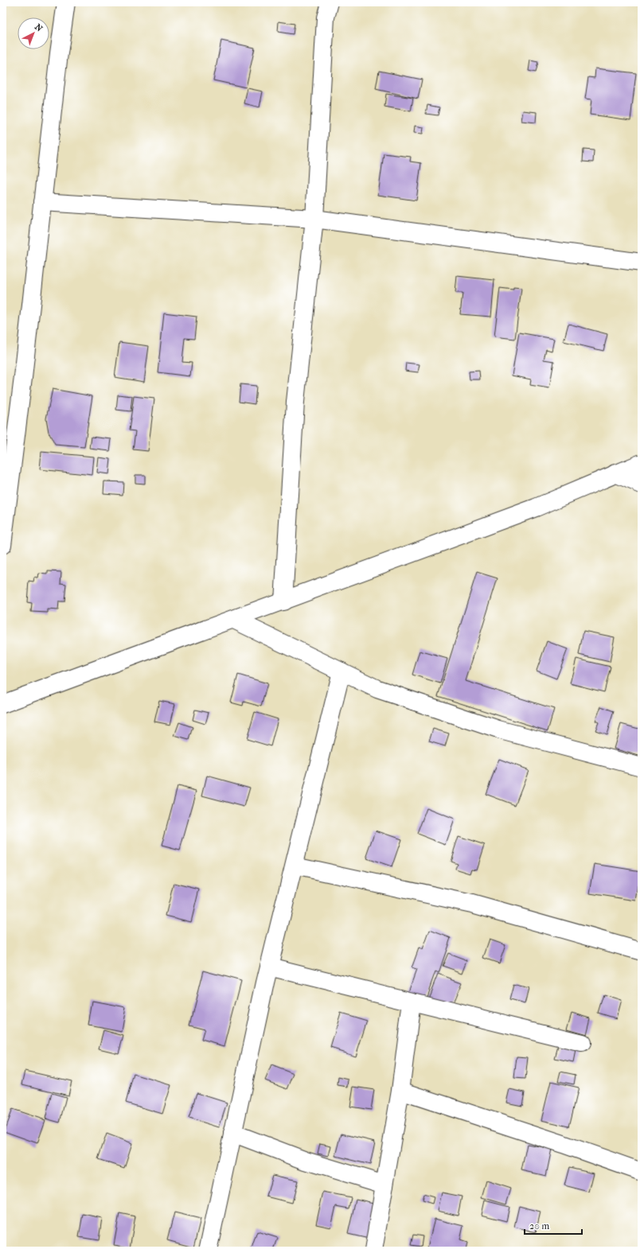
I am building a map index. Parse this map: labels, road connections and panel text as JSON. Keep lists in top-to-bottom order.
{
  "scale_bar": "20 m",
  "north": "top right"
}
